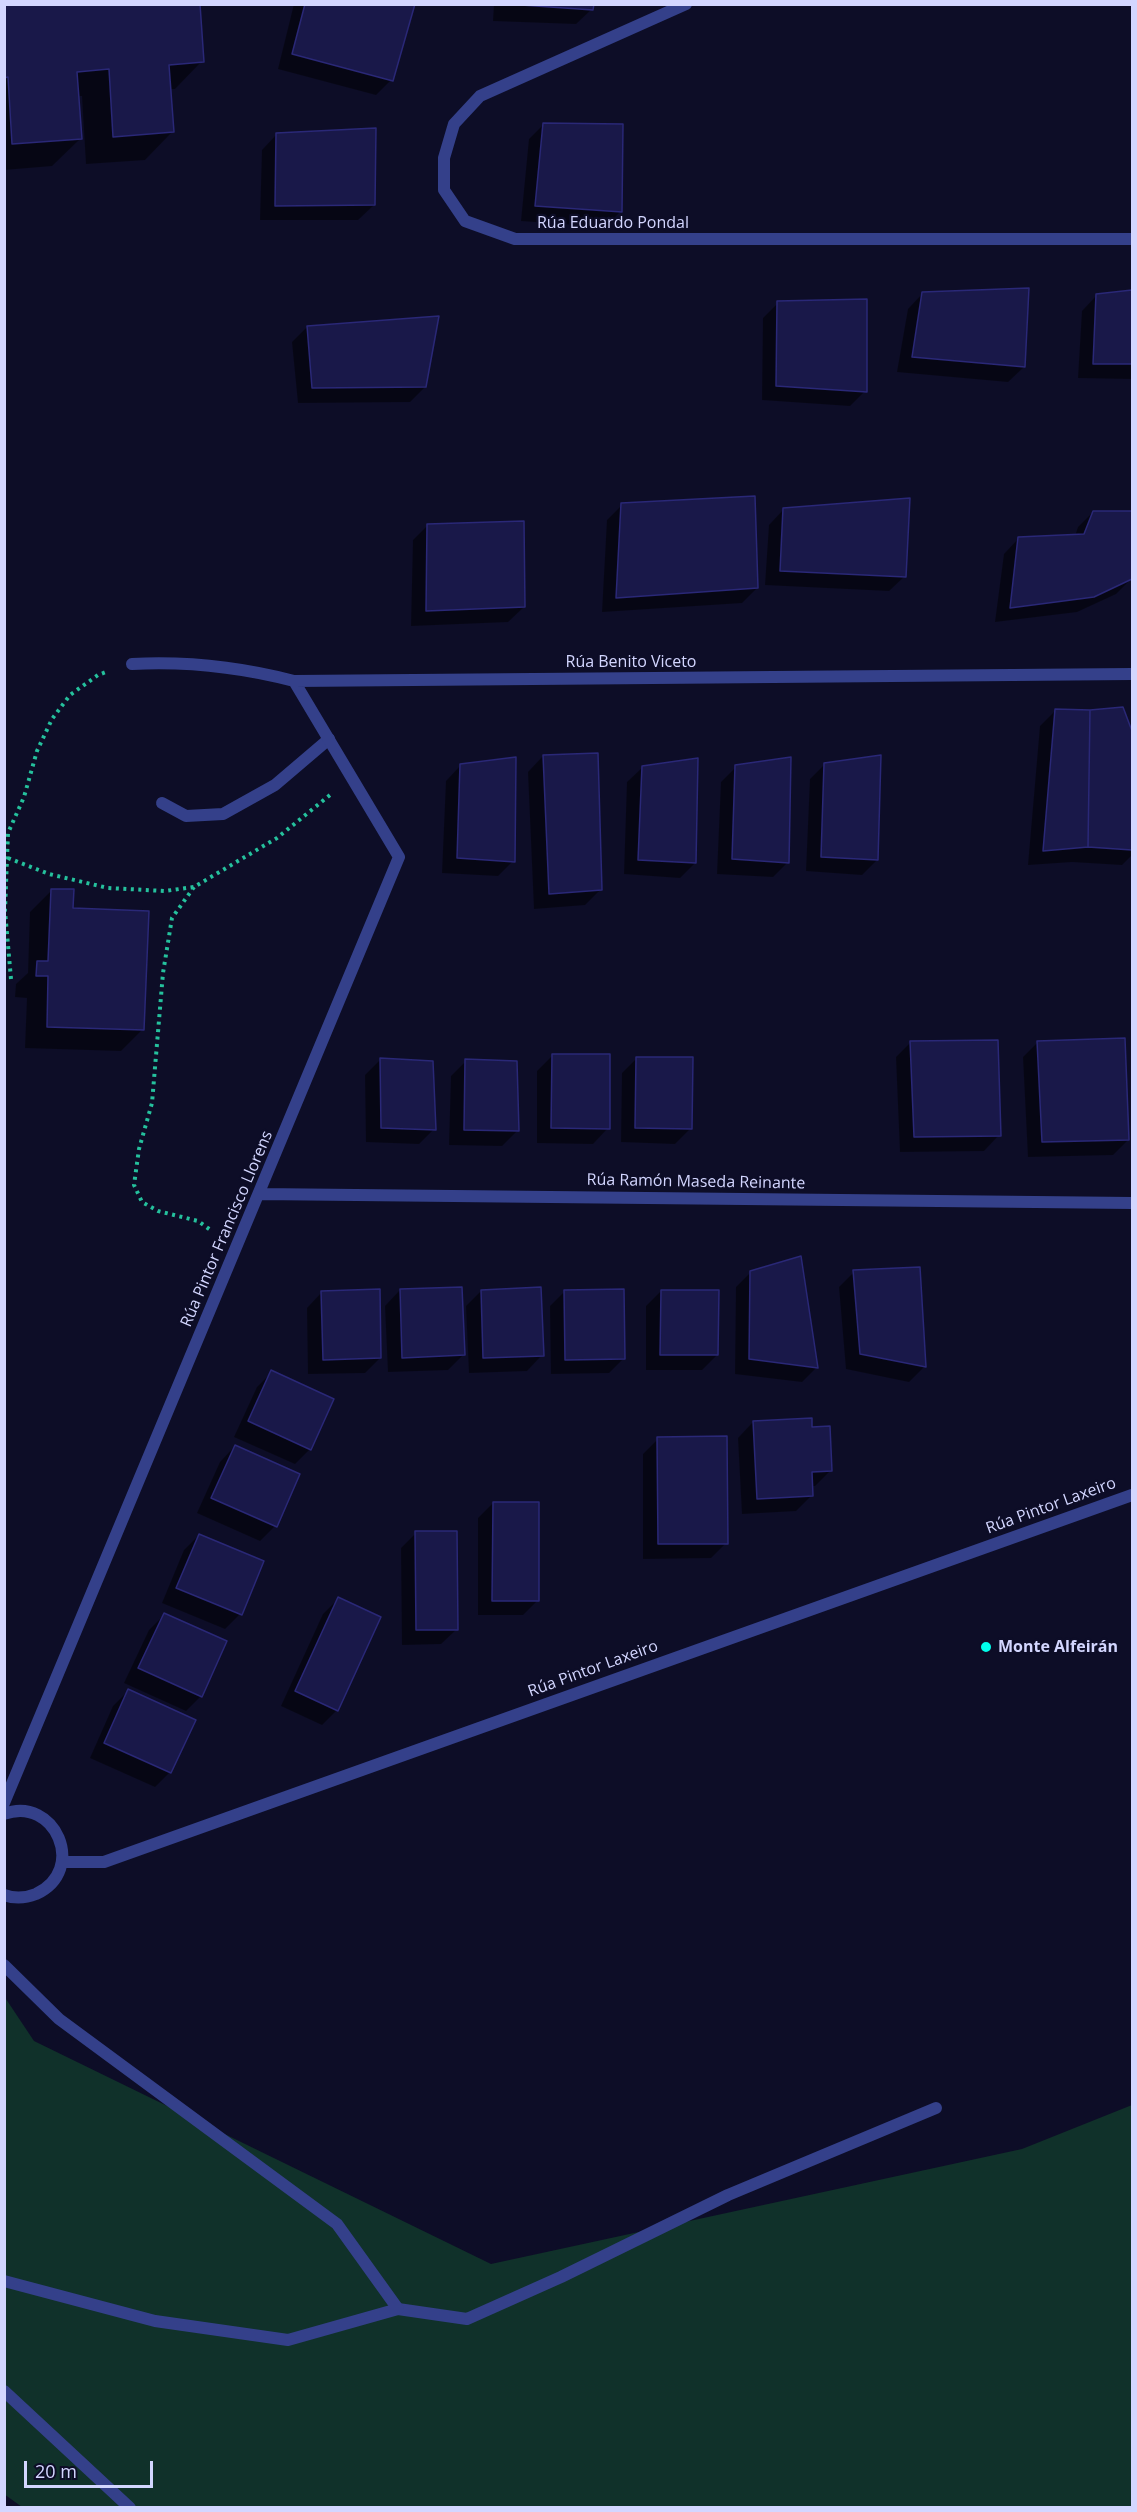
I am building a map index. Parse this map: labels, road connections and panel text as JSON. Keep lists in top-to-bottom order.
{
  "streets": {
    "street": [
      "Rúa Eduardo Pondal",
      "Rúa Benito Viceto",
      "Rúa Ramón Maseda Reinante",
      "Rúa Pintor Francisco Llorens",
      "Rúa Pintor Laxeiro"
    ]
  },
  "crossings": [
    ["Rúa Benito Viceto", "Rúa Pintor Francisco Llorens"],
    ["Rúa Ramón Maseda Reinante", "Rúa Pintor Francisco Llorens"]
  ],
  "places": ["Monte Alfeirán"],
  "scale_bar": "20 m"
}
